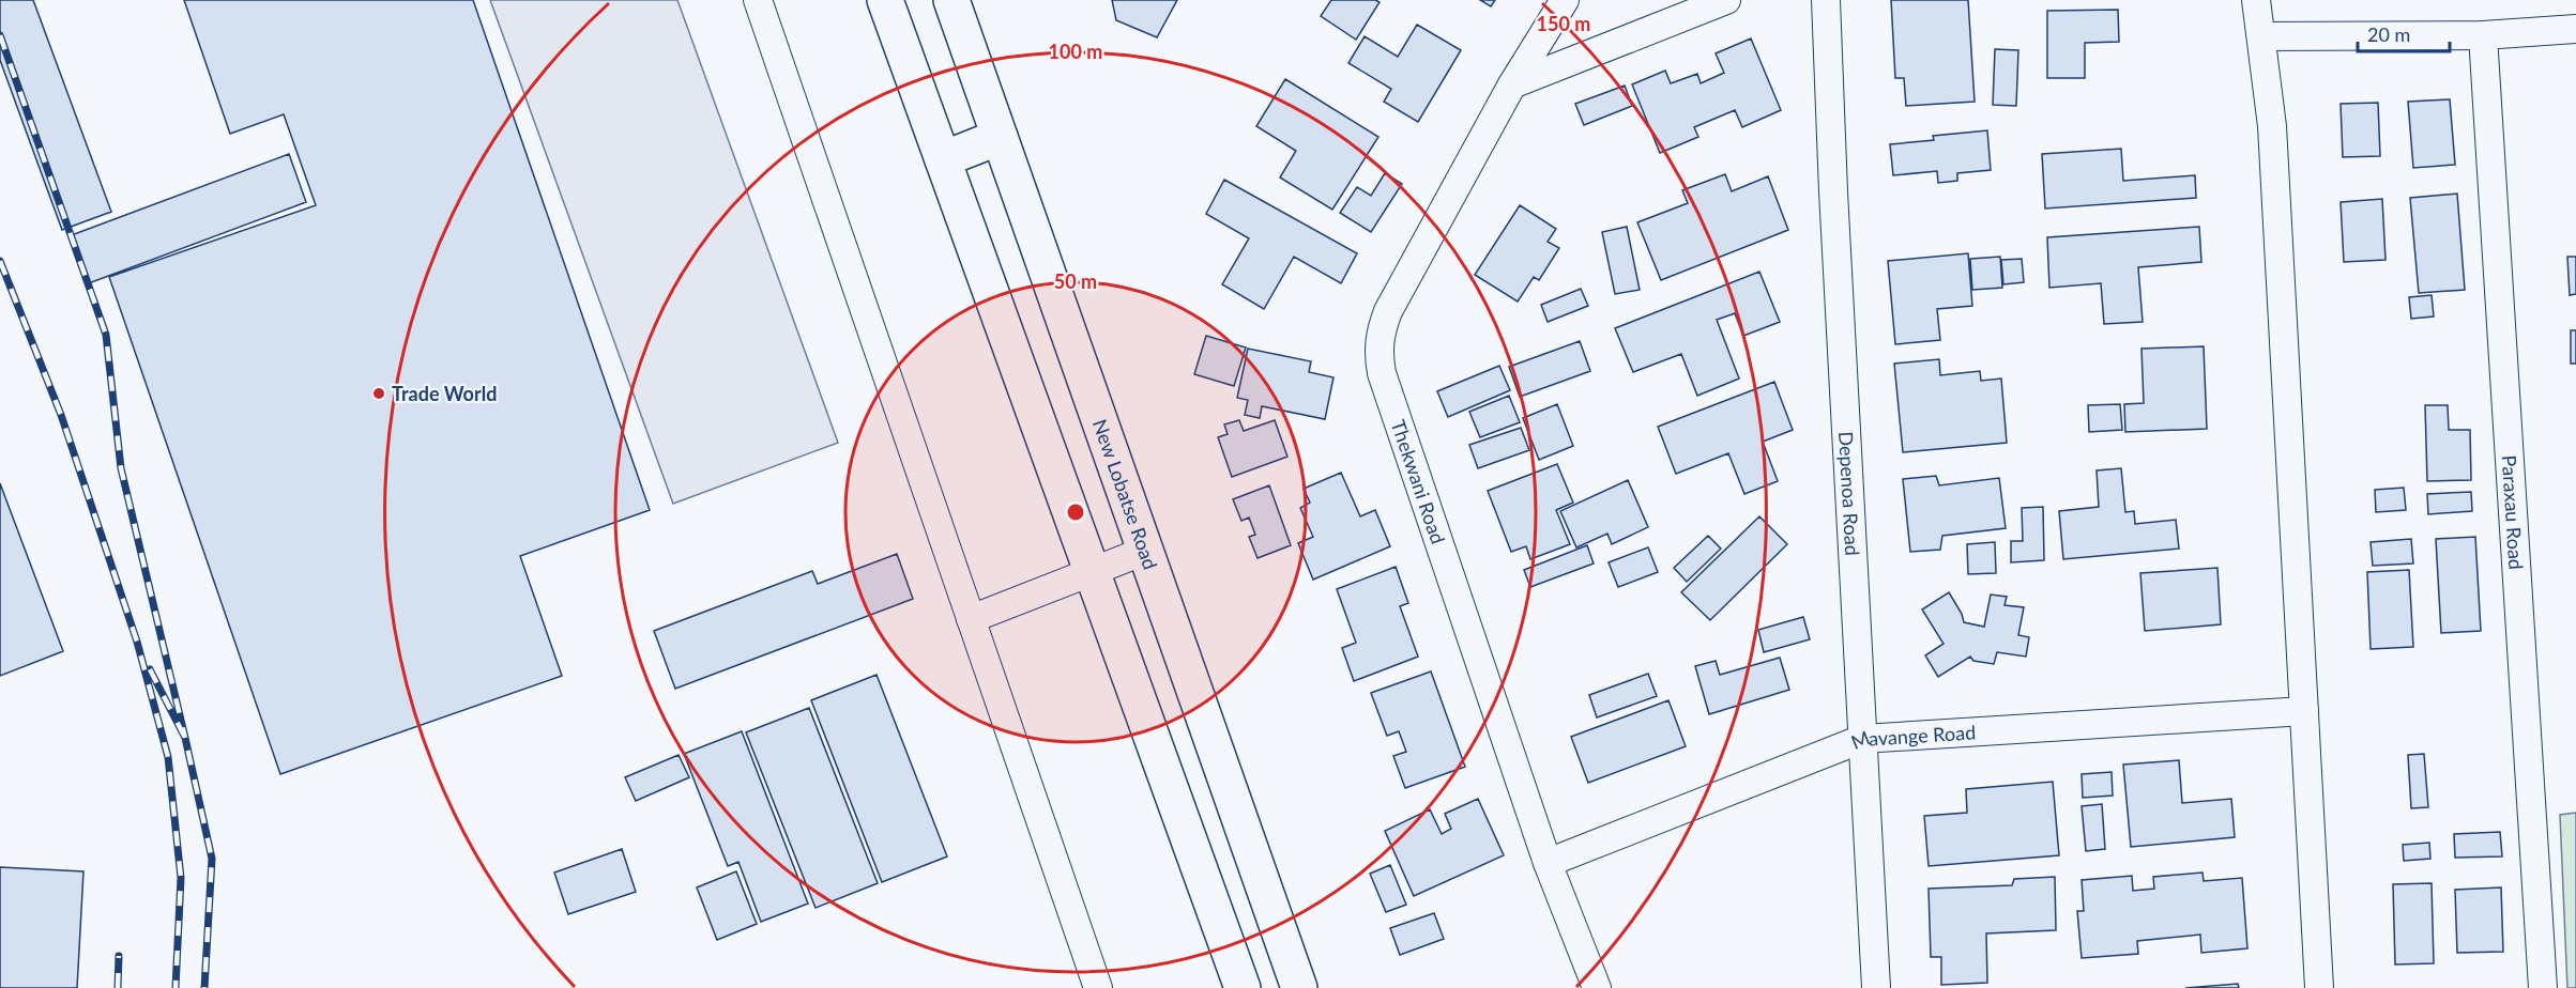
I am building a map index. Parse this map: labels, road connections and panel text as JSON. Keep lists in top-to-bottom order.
{
  "streets": {
    "main road": ["New Lobatse Road"],
    "street": [
      "Thekwani Road",
      "Depenoa Road",
      "Paraxau Road",
      "Mavange Road"
    ]
  },
  "crossings": [
    ["Thekwani Road", "Mavange Road"],
    ["Depenoa Road", "Mavange Road"]
  ],
  "places": ["Trade World"],
  "scale_bar": "20 m",
  "rings": ["150 m", "100 m", "50 m"]
}
